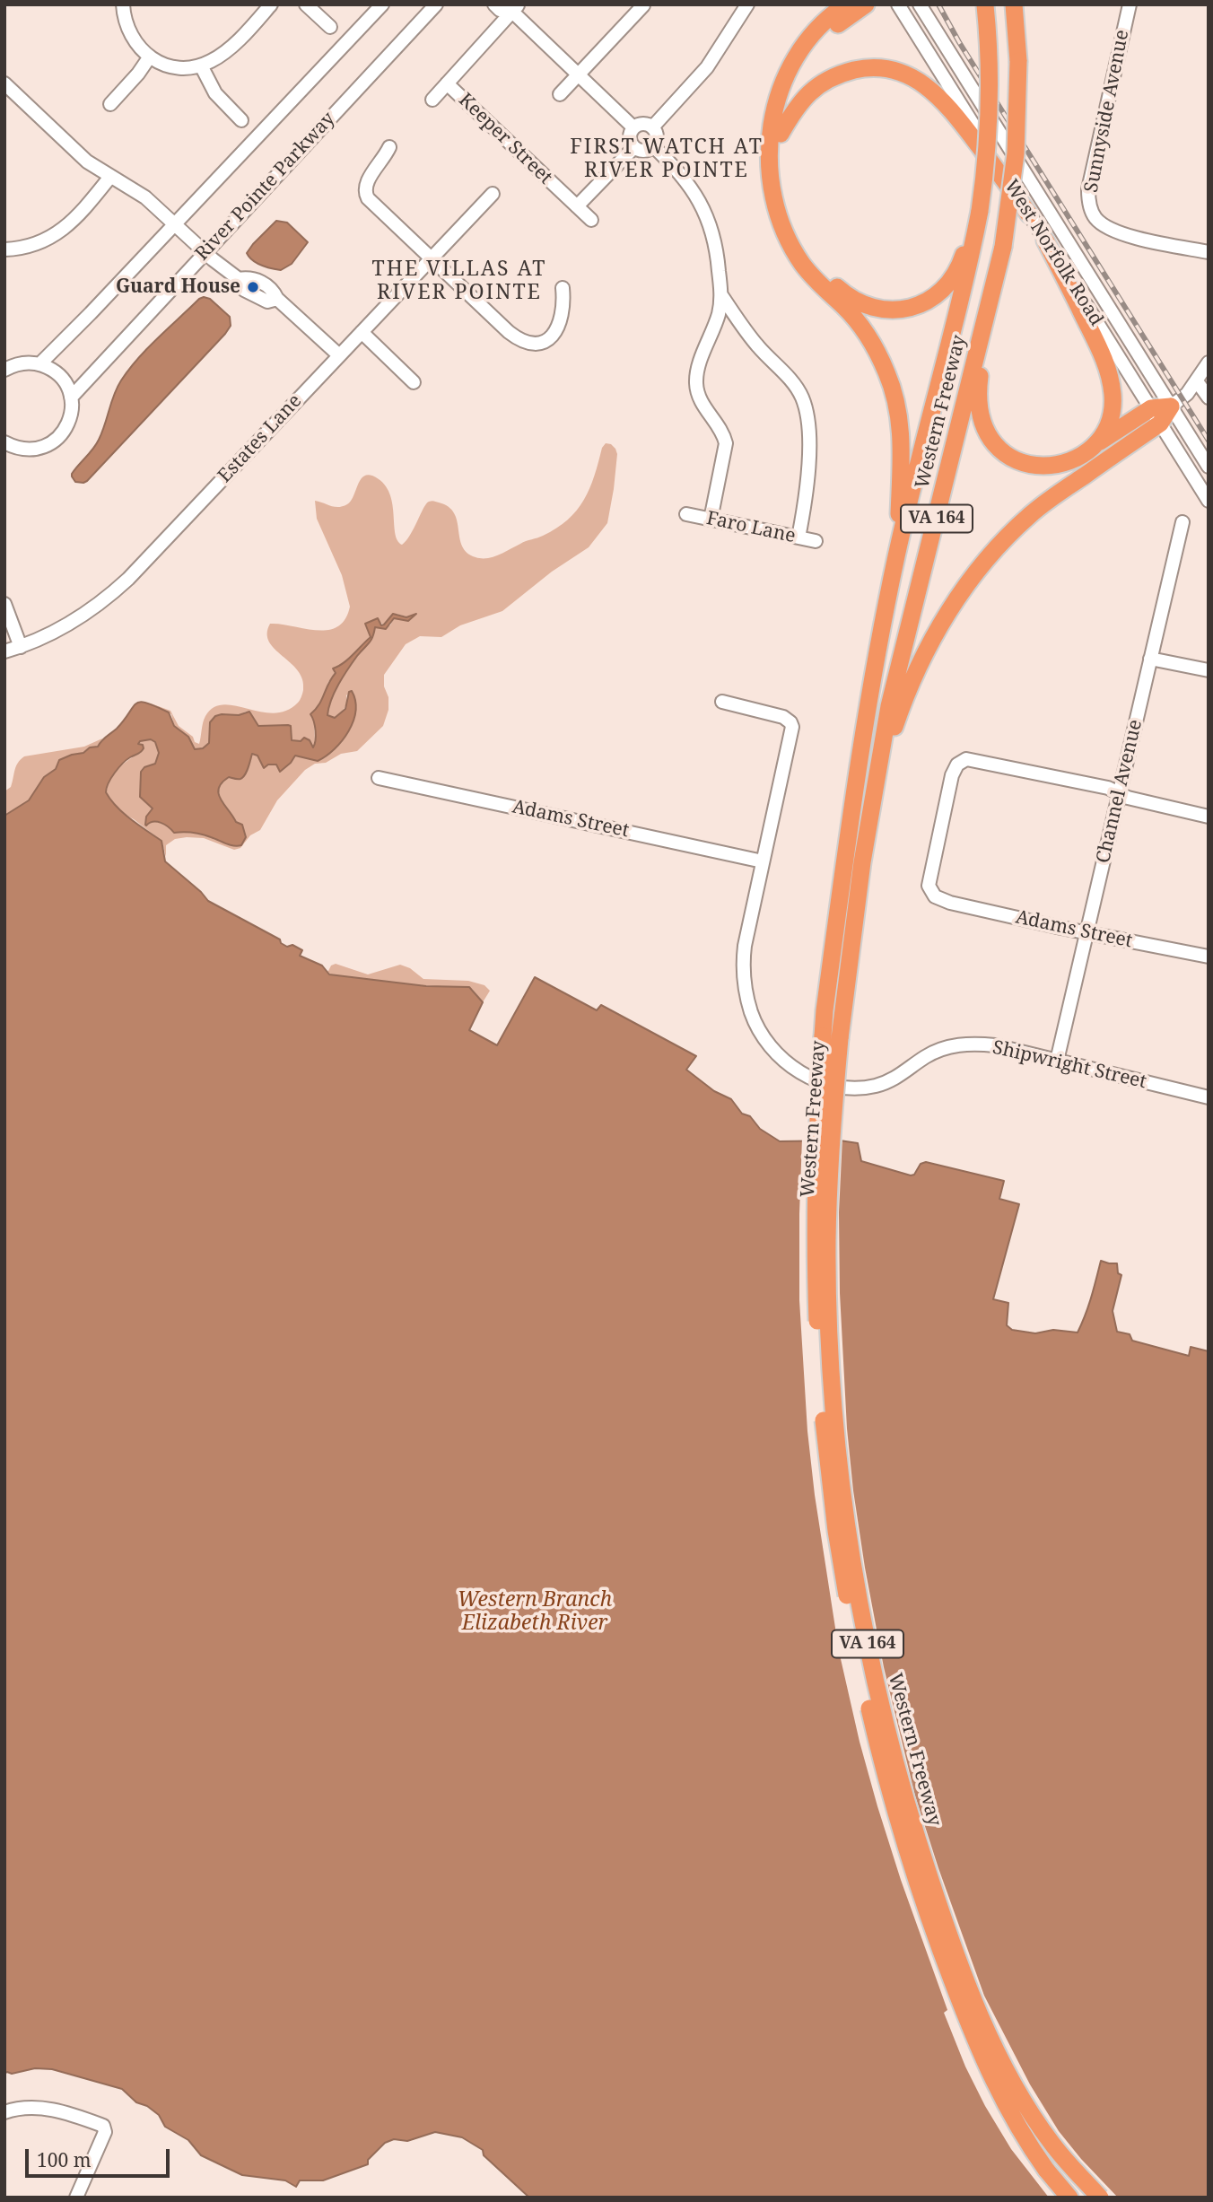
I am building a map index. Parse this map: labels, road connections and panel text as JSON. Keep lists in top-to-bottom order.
{
  "streets": {
    "highway": ["Western Freeway", "VA 164"],
    "street": [
      "Sunnyside Avenue",
      "Keeper Street",
      "River Pointe Parkway",
      "West Norfolk Road",
      "Estates Lane",
      "Faro Lane",
      "Channel Avenue",
      "Adams Street",
      "Shipwright Street"
    ]
  },
  "crossings": [
    ["Channel Avenue", "Adams Street"],
    ["Channel Avenue", "Shipwright Street"],
    ["Adams Street", "Shipwright Street"]
  ],
  "districts": ["FIRST WATCH AT RIVER POINTE", "THE VILLAS AT RIVER POINTE"],
  "water": ["Western Branch Elizabeth River"],
  "places": ["Guard House"],
  "scale_bar": "100 m"
}
